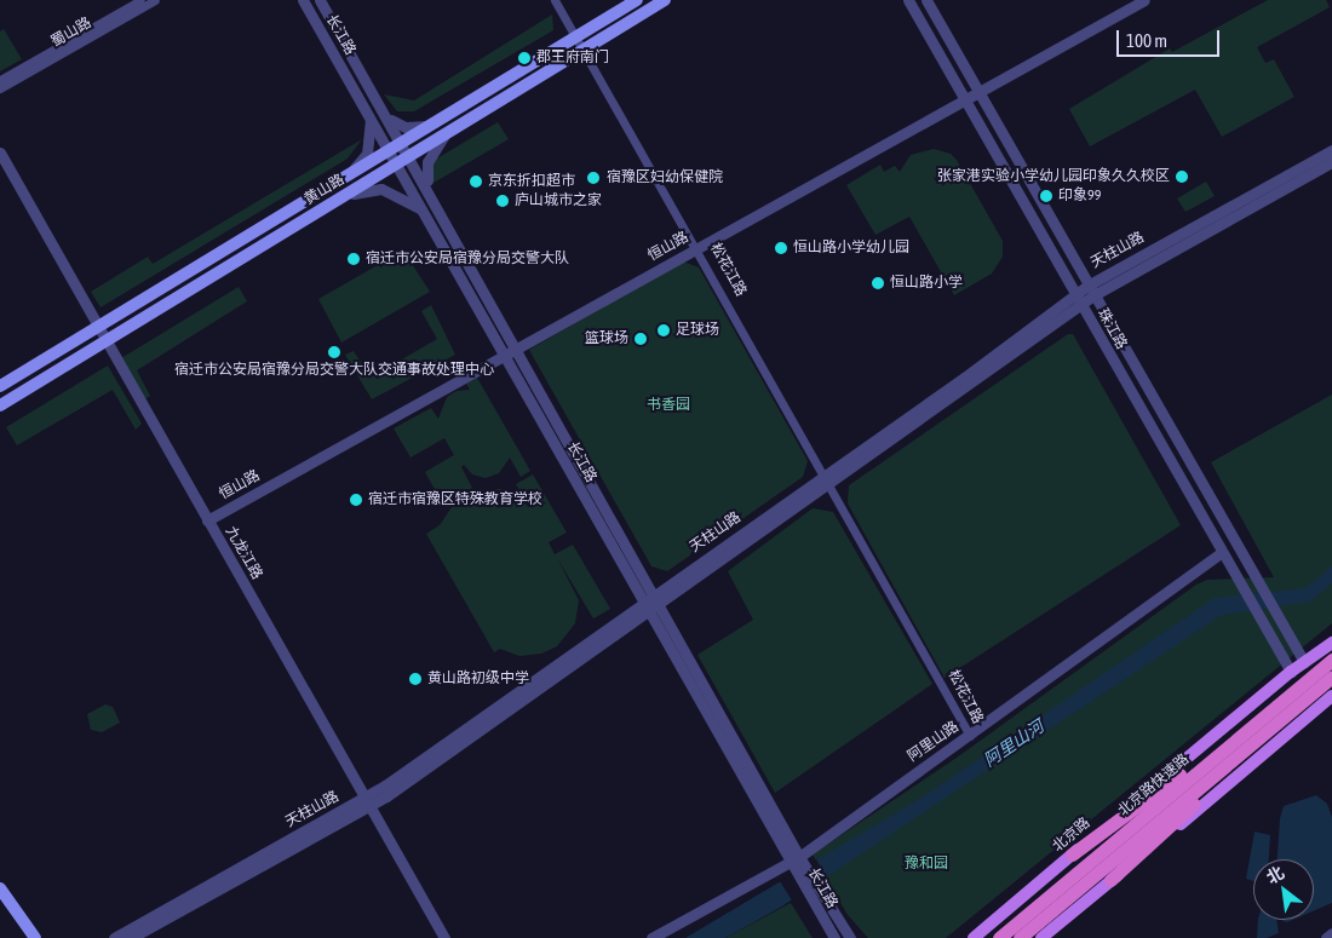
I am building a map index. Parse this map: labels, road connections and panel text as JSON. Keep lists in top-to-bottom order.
{
  "streets": {
    "highway": ["北京路快速路"],
    "main road": ["黄山路", "北京路"],
    "street": [
      "蜀山路",
      "长江路",
      "恒山路",
      "天柱山路",
      "松花江路",
      "珠江路",
      "九龙江路",
      "阿里山路"
    ]
  },
  "crossings": [
    ["长江路", "黄山路"],
    ["长江路", "恒山路"],
    ["长江路", "天柱山路"],
    ["长江路", "阿里山路"],
    ["黄山路", "松花江路"],
    ["黄山路", "九龙江路"],
    ["恒山路", "松花江路"],
    ["恒山路", "珠江路"],
    ["恒山路", "九龙江路"],
    ["天柱山路", "松花江路"],
    ["天柱山路", "珠江路"],
    ["天柱山路", "九龙江路"],
    ["松花江路", "阿里山路"],
    ["珠江路", "阿里山路"],
    ["珠江路", "北京路"]
  ],
  "water": ["阿里山河"],
  "parks": ["书香园", "豫和园"],
  "places": [
    "郡王府南门",
    "张家港实验小学幼儿园印象久久校区",
    "宿豫区妇幼保健院",
    "京东折扣超市",
    "印象99",
    "庐山城市之家",
    "恒山路小学幼儿园",
    "宿迁市公安局宿豫分局交警大队",
    "恒山路小学",
    "足球场",
    "篮球场",
    "宿迁市公安局宿豫分局交警大队交通事故处理中心",
    "宿迁市宿豫区特殊教育学校",
    "黄山路初级中学"
  ],
  "scale_bar": "100 m",
  "north": "top left"
}
